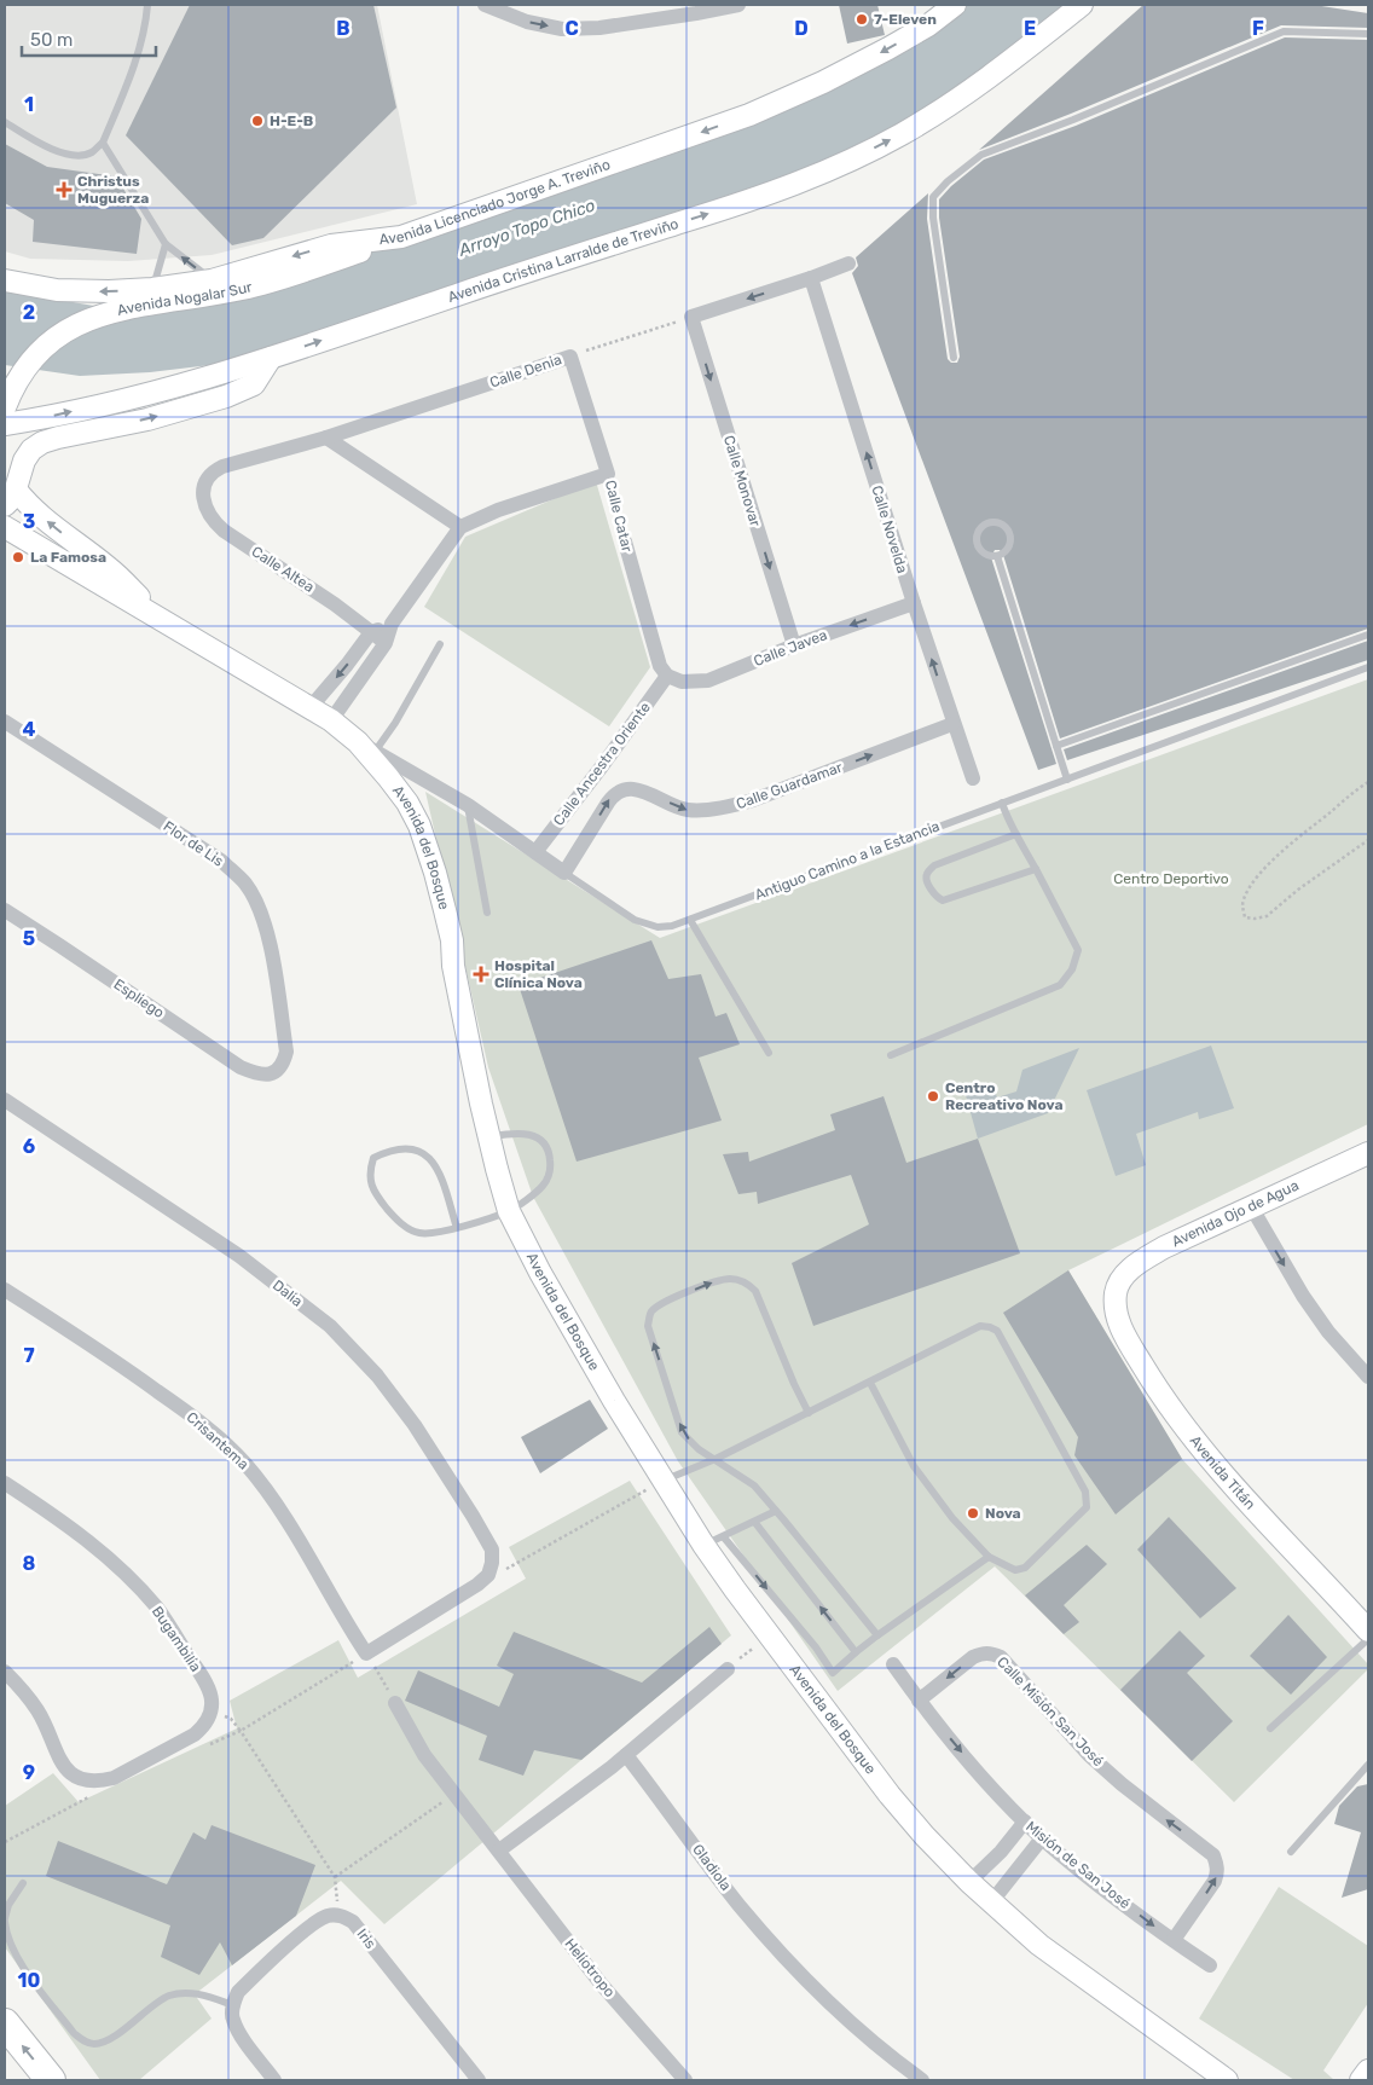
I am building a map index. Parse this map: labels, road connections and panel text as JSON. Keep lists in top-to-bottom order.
{
  "streets": {
    "main road": [
      "Avenida Licenciado Jorge A. Treviño",
      "Avenida Cristina Larralde de Treviño",
      "Avenida Nogalar Sur",
      "Avenida del Bosque",
      "Avenida Ojo de Agua",
      "Avenida Titán"
    ],
    "street": [
      "Calle Denia",
      "Calle Monovar",
      "Calle Catar",
      "Calle Novelda",
      "Calle Altea",
      "Calle Javea",
      "Calle Ancestra Oriente",
      "Calle Guardamar",
      "Flor de Lis",
      "Antiguo Camino a la Estancia",
      "Espliego",
      "Dalia",
      "Crisantema",
      "Bugambilia",
      "Calle Misión San José",
      "Misión de San José",
      "Gladiola",
      "Iris",
      "Heliotropo"
    ]
  },
  "crossings": [
    ["Avenida Licenciado Jorge A. Treviño", "Avenida Nogalar Sur"],
    ["Calle Denia", "Calle Monovar"],
    ["Calle Denia", "Calle Catar"],
    ["Calle Denia", "Calle Altea"],
    ["Calle Monovar", "Calle Javea"],
    ["Calle Catar", "Calle Javea"],
    ["Calle Catar", "Calle Ancestra Oriente"],
    ["Calle Novelda", "Calle Javea"],
    ["Calle Novelda", "Calle Guardamar"],
    ["Calle Javea", "Calle Ancestra Oriente"],
    ["Calle Ancestra Oriente", "Calle Guardamar"],
    ["Calle Ancestra Oriente", "Antiguo Camino a la Estancia"],
    ["Flor de Lis", "Espliego"],
    ["Avenida del Bosque", "Antiguo Camino a la Estancia"],
    ["Avenida Ojo de Agua", "Avenida Titán"],
    ["Calle Misión San José", "Misión de San José"]
  ],
  "one_way": [
    "Avenida Licenciado Jorge A. Treviño",
    "Avenida Cristina Larralde de Treviño",
    "Calle Monovar",
    "Calle Novelda",
    "Calle Javea",
    "Calle Guardamar",
    "Misión de San José"
  ],
  "water": ["Arroyo Topo Chico"],
  "parks": ["Centro Deportivo"],
  "places": {
    "other": [
      "7-Eleven",
      "H-E-B",
      "La Famosa",
      "Centro Recreativo Nova",
      "Nova"
    ],
    "health": ["Christus Muguerza", "Hospital Clínica Nova"]
  },
  "scale_bar": "50 m",
  "grid": {
    "columns": [
      "B",
      "C",
      "D",
      "E",
      "F"
    ],
    "rows": [
      "1",
      "2",
      "3",
      "4",
      "5",
      "6",
      "7",
      "8",
      "9",
      "10"
    ]
  }
}
